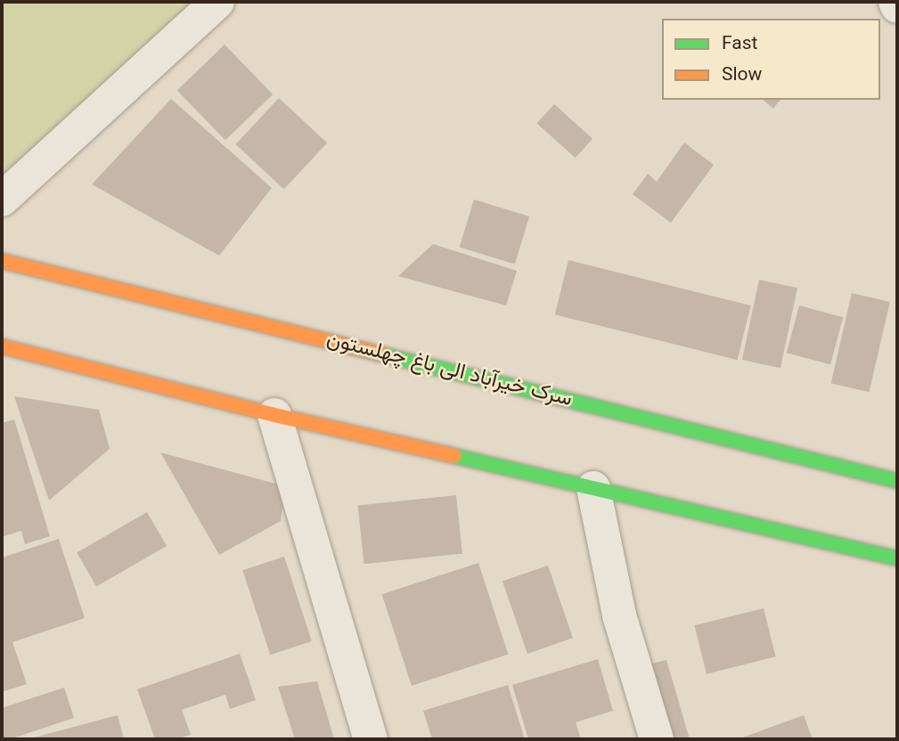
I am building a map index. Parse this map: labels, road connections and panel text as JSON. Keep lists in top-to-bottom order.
{
  "streets": {
    "main road": ["سرک خیرآباد الی باغ چهلستون"]
  },
  "legend": ["Fast", "Slow"]
}
